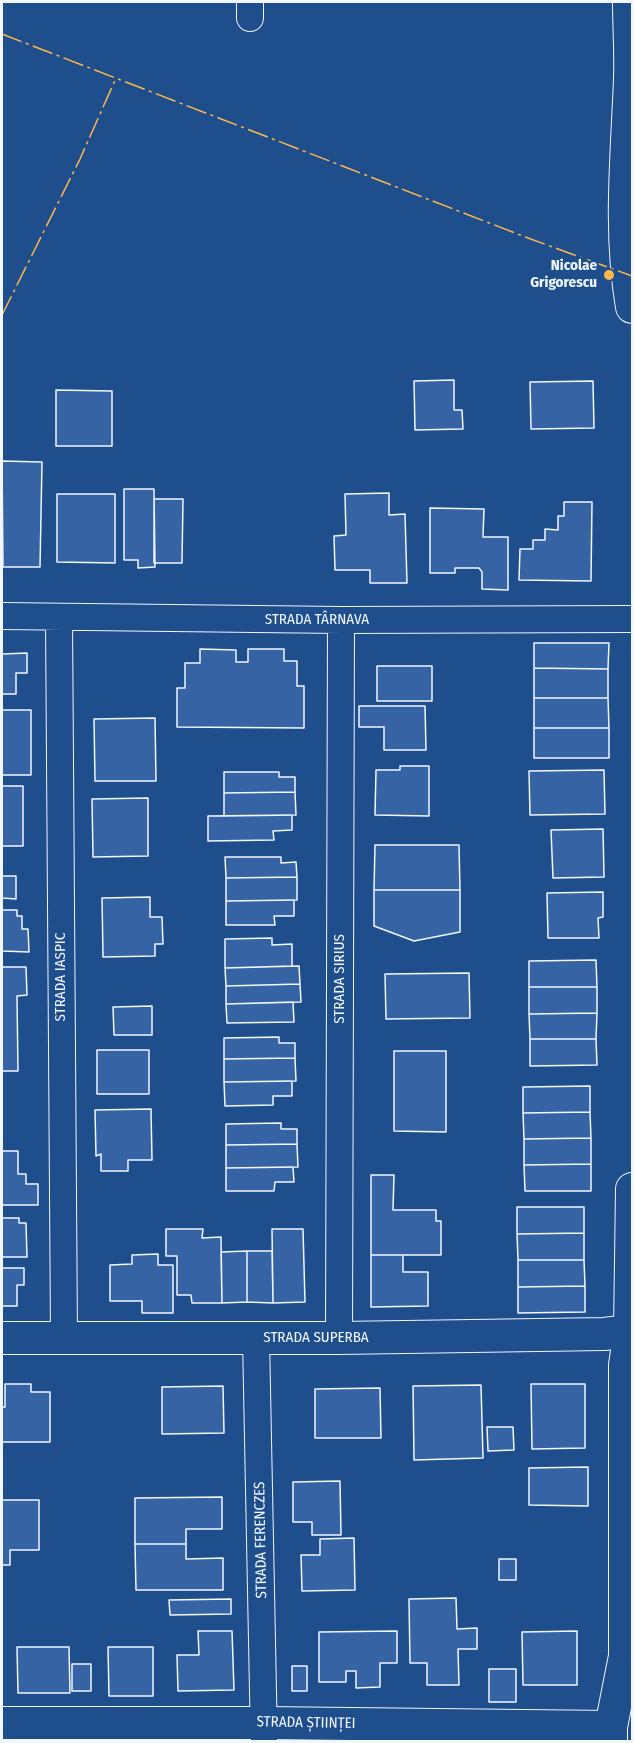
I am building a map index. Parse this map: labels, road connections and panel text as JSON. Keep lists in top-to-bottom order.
{
  "streets": {
    "street": [
      "STRADA TÂRNAVA",
      "STRADA IASPIC",
      "STRADA SIRIUS",
      "STRADA SUPERBA",
      "STRADA FERENCZES",
      "STRADA ȘTIINȚEI"
    ]
  },
  "crossings": [
    ["STRADA TÂRNAVA", "STRADA IASPIC"],
    ["STRADA TÂRNAVA", "STRADA SIRIUS"],
    ["STRADA IASPIC", "STRADA SUPERBA"],
    ["STRADA SIRIUS", "STRADA SUPERBA"],
    ["STRADA SUPERBA", "STRADA FERENCZES"],
    ["STRADA FERENCZES", "STRADA ȘTIINȚEI"]
  ],
  "places": ["Nicolae Grigorescu"]
}
